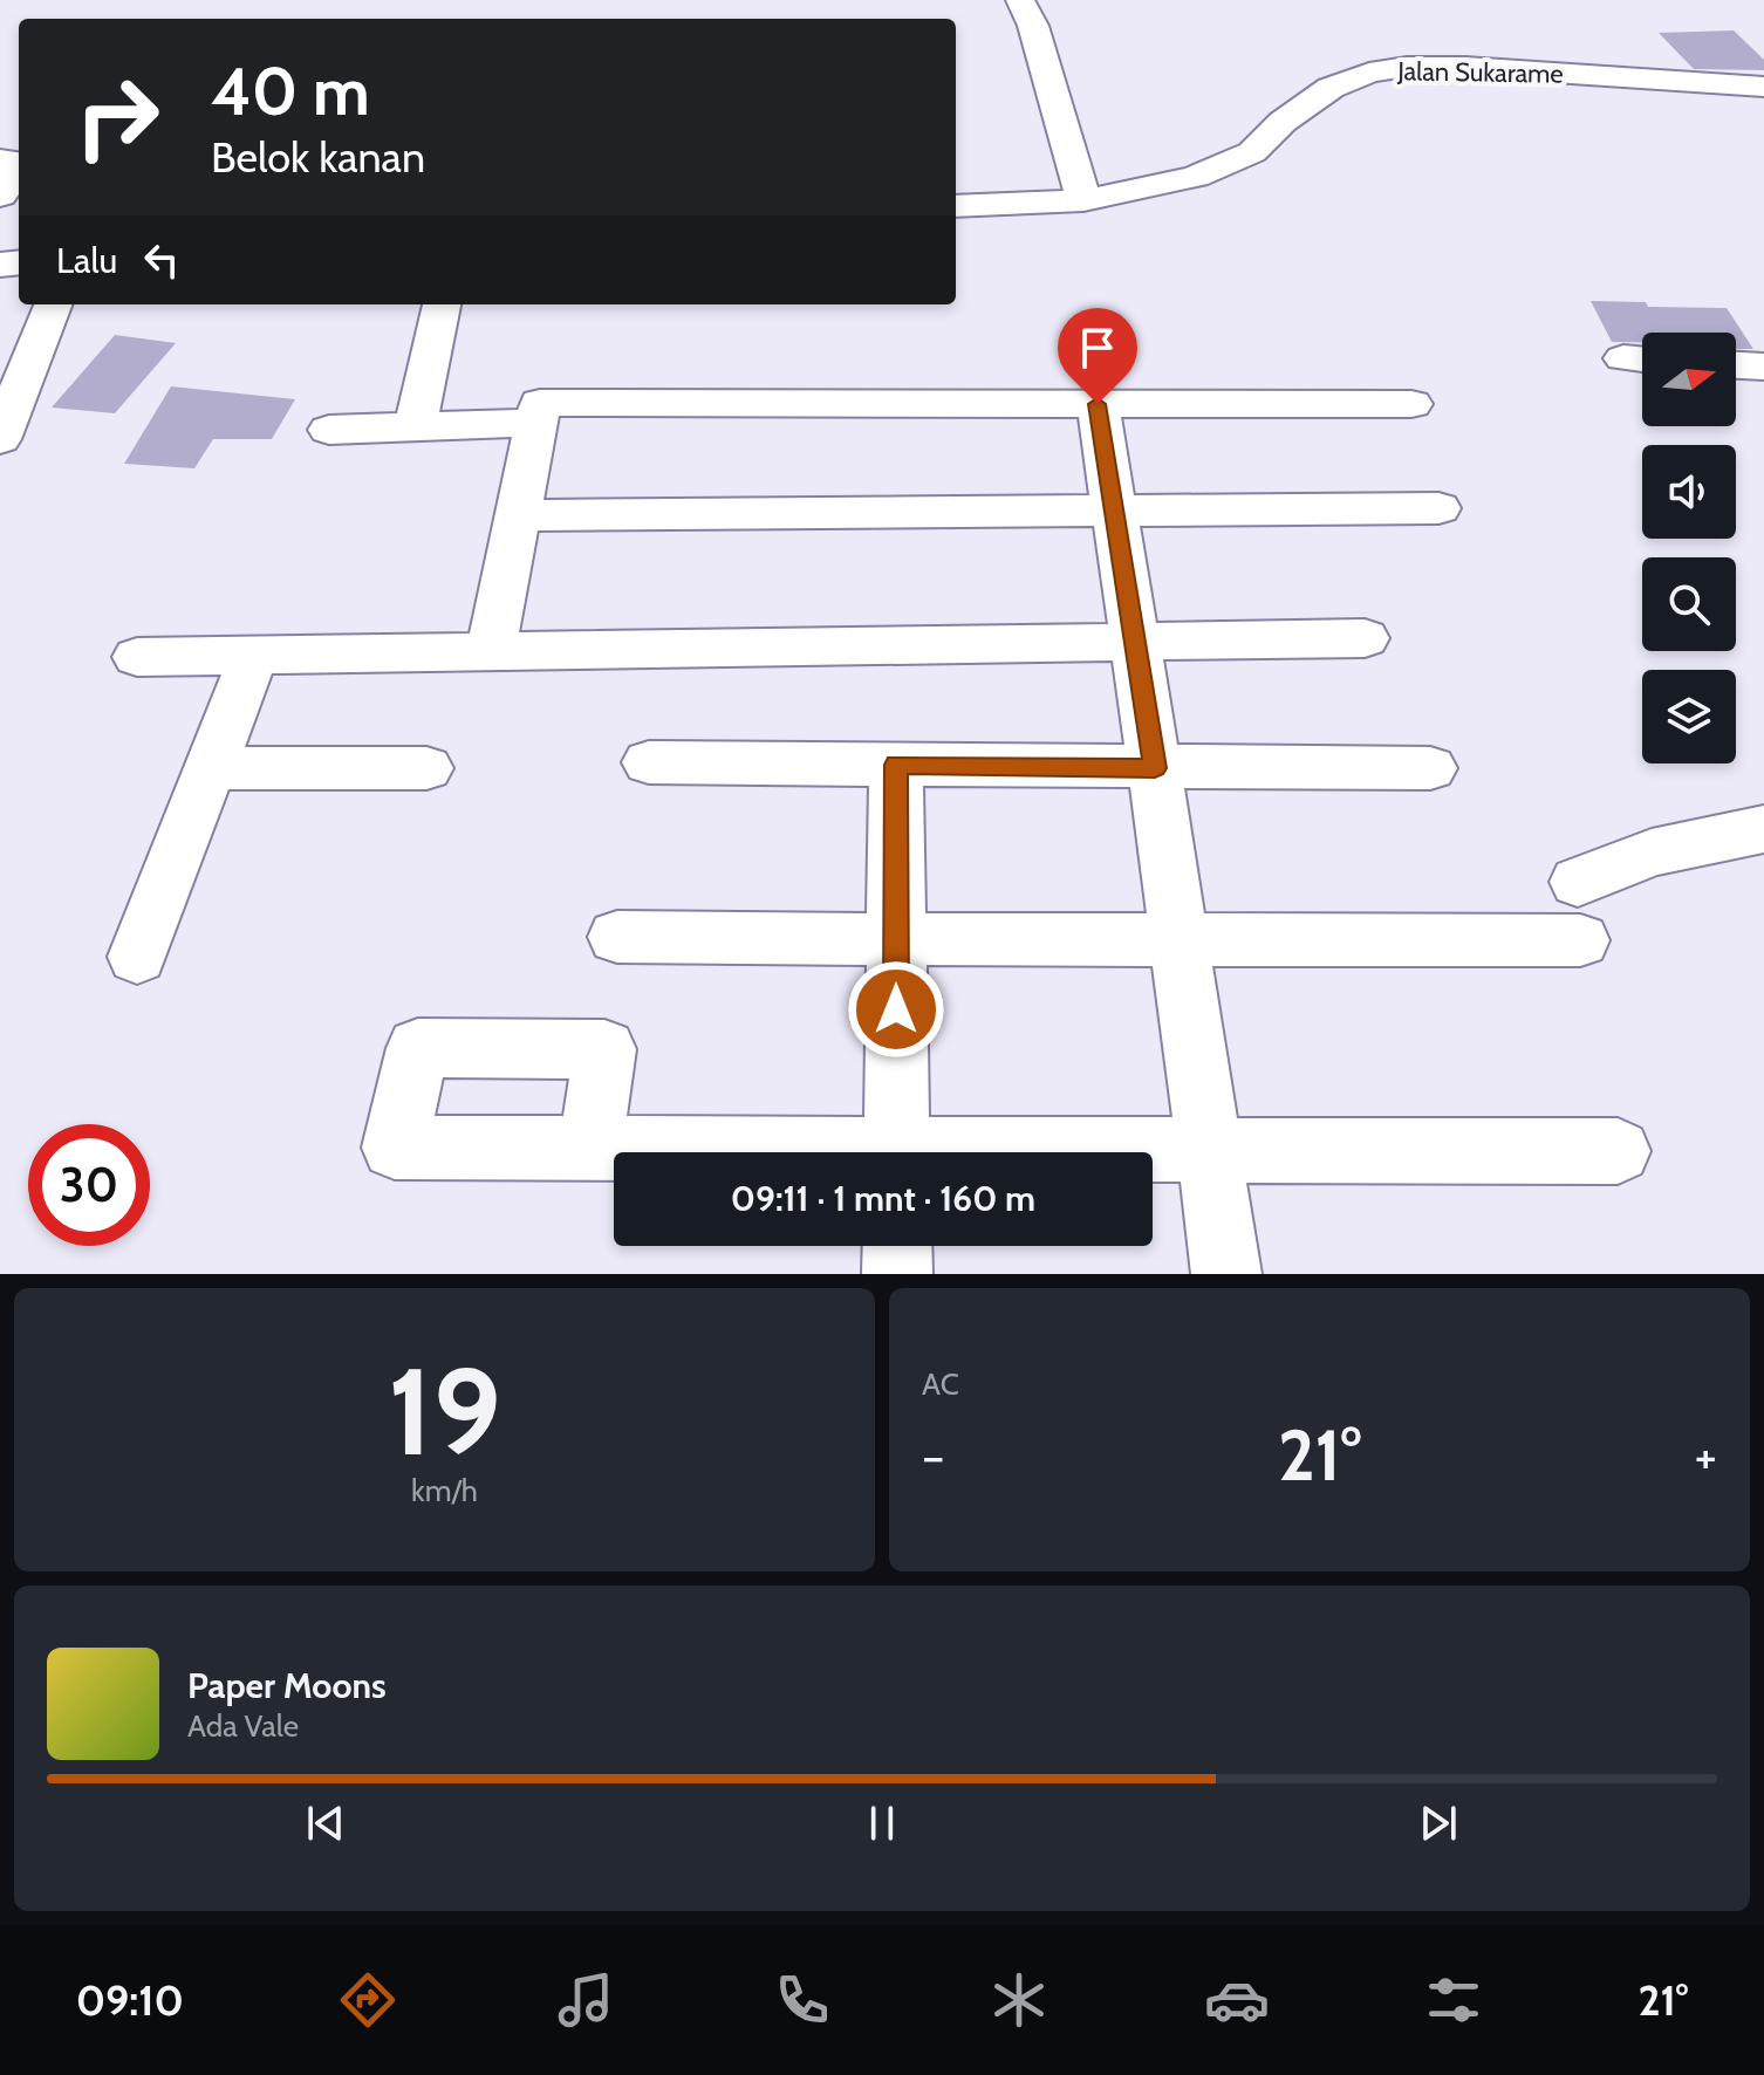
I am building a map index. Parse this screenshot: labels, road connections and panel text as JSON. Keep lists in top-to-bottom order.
{
  "streets": {
    "street": ["Jalan Sukarame"]
  },
  "north": "right",
  "page": {
    "turn": ["40 m", "Belok kanan"],
    "then": "Lalu",
    "limit": "30",
    "trip": "09:11 · 1 mnt · 160 m",
    "tile": [
      ["19", "km/h"],
      "AC"
    ],
    "heat": ["−", "21°", "+"],
    "song": ["Paper Moons", "Ada Vale"],
    "tabs": ["09:10", "21°"]
  }
}
